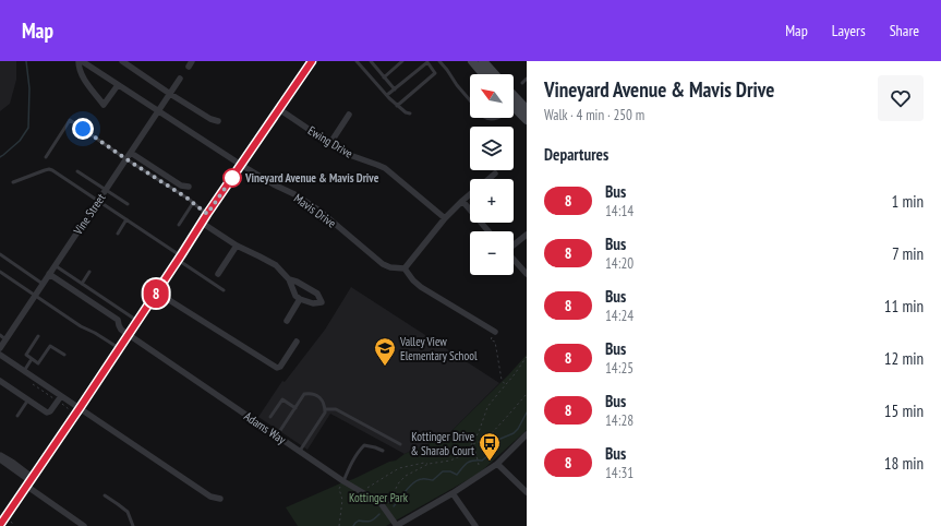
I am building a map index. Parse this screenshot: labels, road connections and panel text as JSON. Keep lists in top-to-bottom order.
{
  "streets": {
    "street": [
      "Ewing Drive",
      "Mavis Drive",
      "Vine Street",
      "Adams Way"
    ]
  },
  "crossings": [
    ["Mavis Drive", "Vine Street"],
    ["Vine Street", "Adams Way"]
  ],
  "parks": ["Kottinger Park"],
  "places": {
    "other": ["Vineyard Avenue & Mavis Drive"],
    "school or university": ["Valley View Elementary School"],
    "bus stop": ["Kottinger Drive & Sharab Court"]
  },
  "lines": ["bus line 8"],
  "north": "top left",
  "page": {
    "header": "Map",
    "nav": ["Map", "Layers", "Share"],
    "on_map": "8",
    "heading": [
      ["Vineyard Avenue & Mavis Drive", "Walk · 4 min · 250 m"],
      "Departures"
    ],
    "map_buttons": ["+", "−"],
    "list": [
      {
        "mark": "8",
        "name": "Bus",
        "note": "14:14",
        "value": "1 min"
      },
      {
        "mark": "8",
        "name": "Bus",
        "note": "14:20",
        "value": "7 min"
      },
      {
        "mark": "8",
        "name": "Bus",
        "note": "14:24",
        "value": "11 min"
      },
      {
        "mark": "8",
        "name": "Bus",
        "note": "14:25",
        "value": "12 min"
      },
      {
        "mark": "8",
        "name": "Bus",
        "note": "14:28",
        "value": "15 min"
      },
      {
        "mark": "8",
        "name": "Bus",
        "note": "14:31",
        "value": "18 min"
      }
    ]
  }
}
